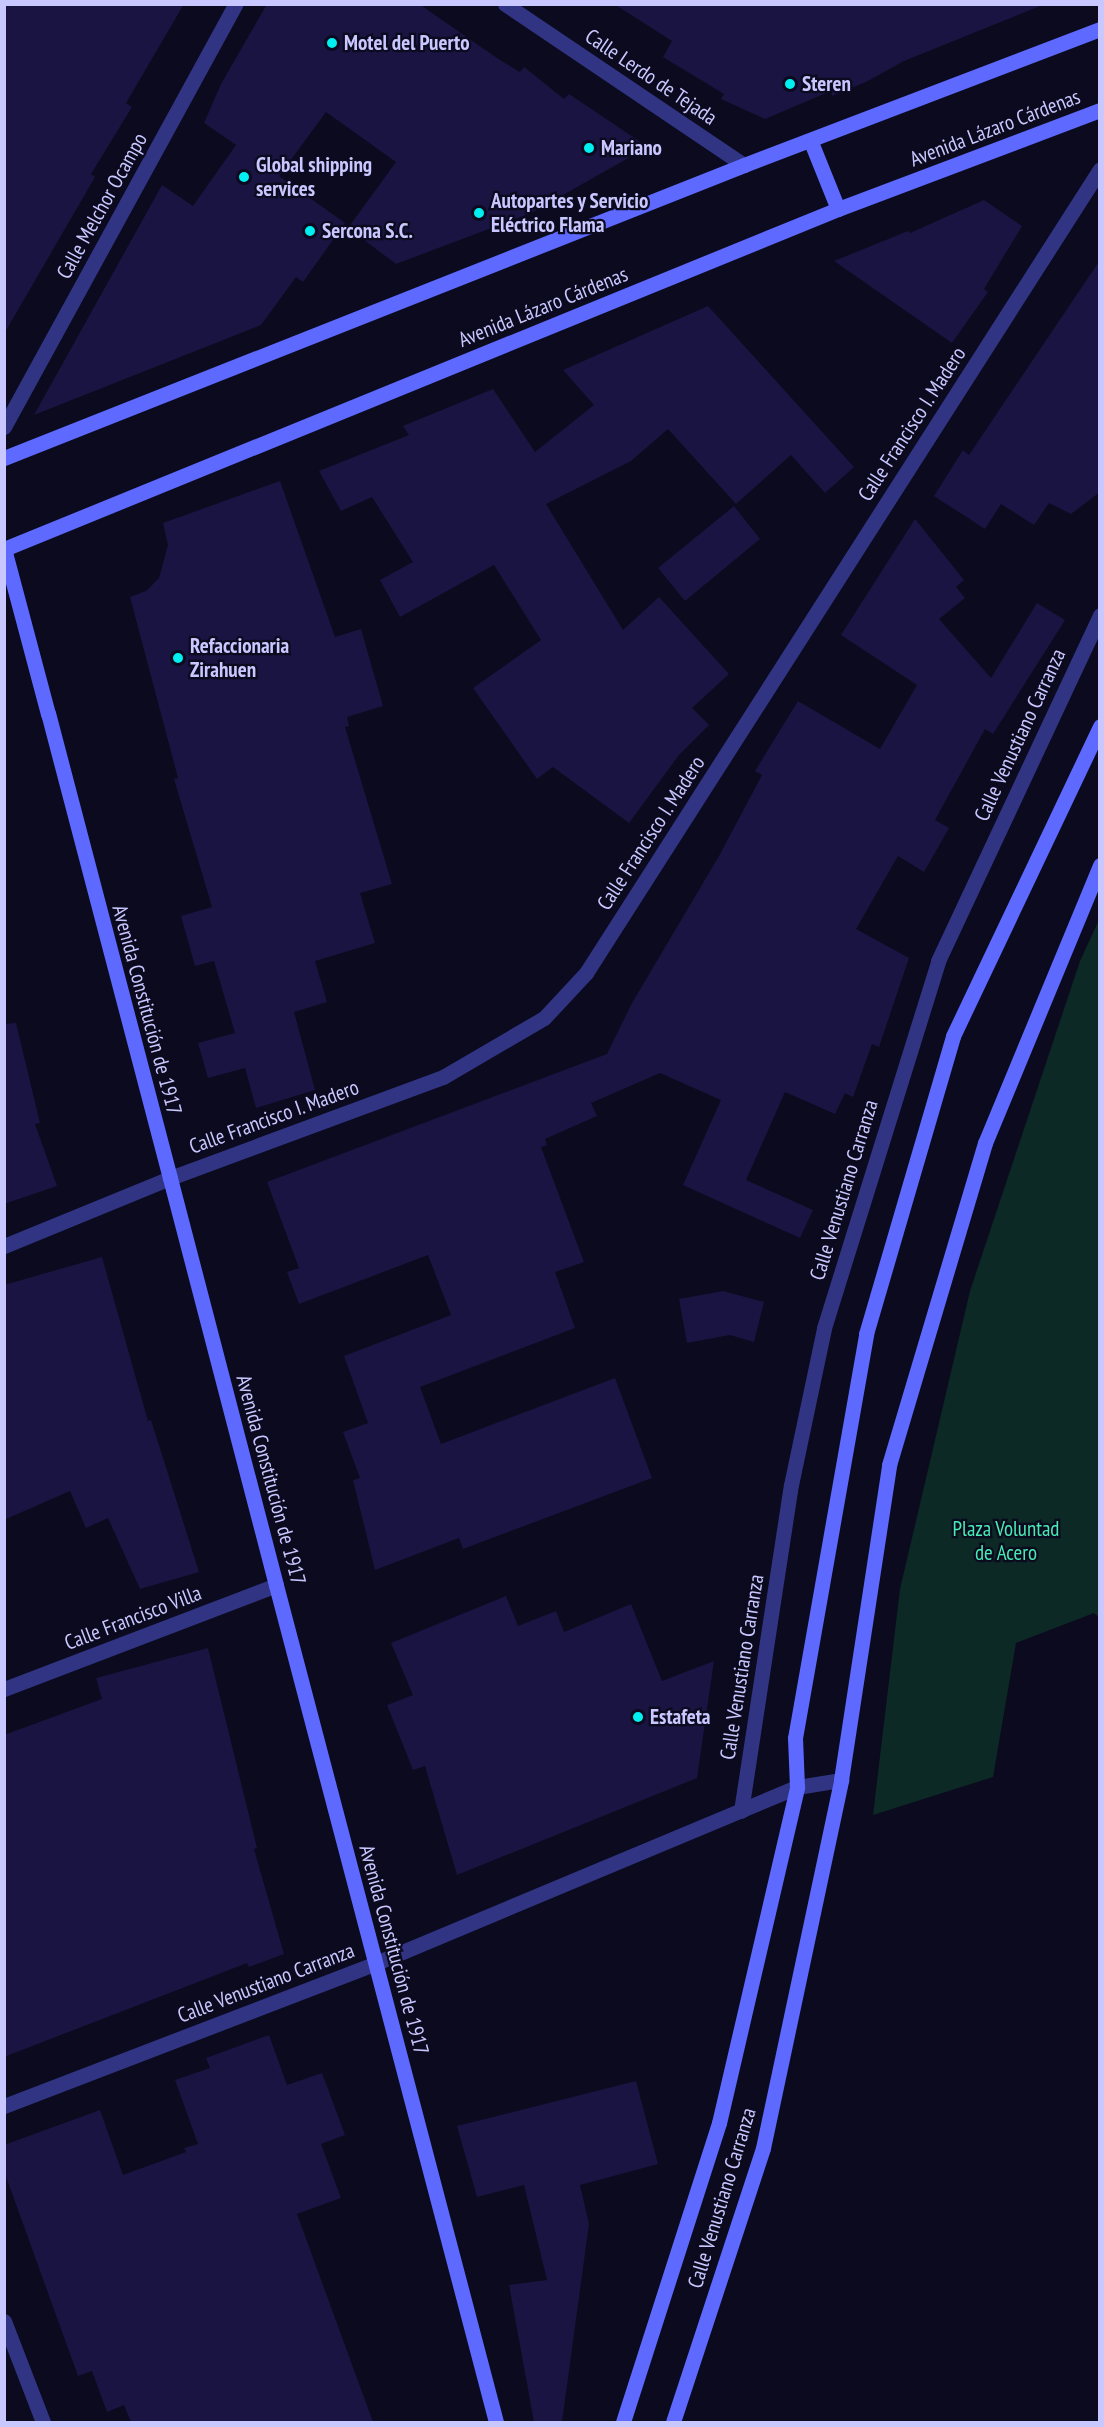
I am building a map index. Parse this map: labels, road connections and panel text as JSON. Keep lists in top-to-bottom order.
{
  "streets": {
    "main road": ["Avenida Lázaro Cárdenas", "Calle Venustiano Carranza", "Avenida Constitución de 1917"],
    "street": [
      "Calle Lerdo de Tejada",
      "Calle Melchor Ocampo",
      "Calle Francisco I. Madero",
      "Calle Francisco Villa"
    ]
  },
  "crossings": [
    ["Avenida Lázaro Cárdenas", "Avenida Constitución de 1917"],
    ["Calle Francisco I. Madero", "Avenida Constitución de 1917"],
    ["Calle Venustiano Carranza", "Avenida Constitución de 1917"],
    ["Avenida Constitución de 1917", "Calle Francisco Villa"]
  ],
  "parks": ["Plaza Voluntad de Acero"],
  "places": [
    "Motel del Puerto",
    "Steren",
    "Mariano",
    "Global shipping services",
    "Autopartes y Servicio Eléctrico Flama",
    "Sercona S.C.",
    "Refaccionaria Zirahuen",
    "Estafeta"
  ]
}
